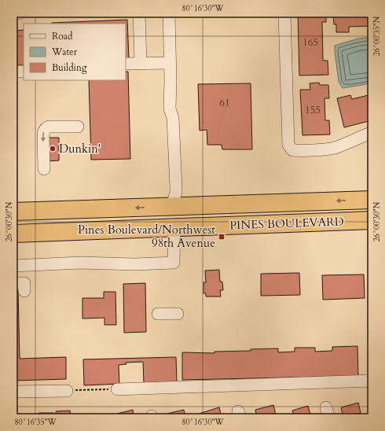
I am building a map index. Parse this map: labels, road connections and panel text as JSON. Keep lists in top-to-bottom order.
{
  "streets": {
    "highway": ["PINES BOULEVARD"]
  },
  "places": {
    "other": ["Dunkin'"],
    "transit": ["Pines Boulevard/Northwest 98th Avenue"]
  },
  "house_numbers": ["165", "61", "155"],
  "legend": ["Road", "Water", "Building"],
  "coordinates": [
    "80°16'30\"W",
    "26°00'35\"N",
    "26°00'30\"N",
    "80°16'35\"W"
  ]
}
